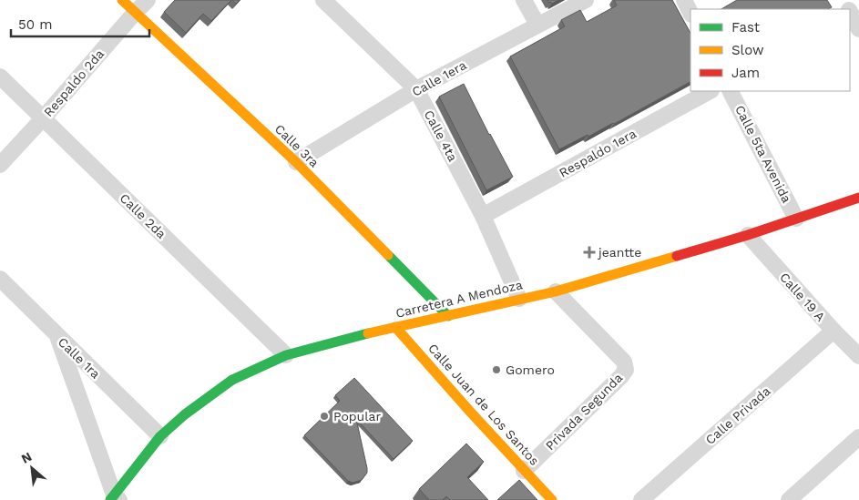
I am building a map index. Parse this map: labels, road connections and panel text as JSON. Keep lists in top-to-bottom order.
{
  "streets": {
    "street": [
      "Calle 1era",
      "Respaldo 2da",
      "Calle 4ta",
      "Calle 3ra",
      "Respaldo 1era",
      "Calle 5ta Avenida",
      "Calle 2da",
      "Calle 19 A",
      "Carretera A Mendoza",
      "Calle 1ra",
      "Calle Juan de Los Santos",
      "Privada Segunda",
      "Calle Privada"
    ]
  },
  "crossings": [
    ["Calle 1era", "Calle 4ta"],
    ["Calle 1era", "Calle 3ra"],
    ["Respaldo 2da", "Calle 3ra"],
    ["Respaldo 2da", "Calle 2da"],
    ["Calle 4ta", "Respaldo 1era"],
    ["Calle 4ta", "Carretera A Mendoza"],
    ["Calle 3ra", "Carretera A Mendoza"],
    ["Calle 5ta Avenida", "Carretera A Mendoza"],
    ["Calle 2da", "Carretera A Mendoza"],
    ["Calle 19 A", "Carretera A Mendoza"],
    ["Calle 19 A", "Calle Privada"],
    ["Carretera A Mendoza", "Calle 1ra"],
    ["Carretera A Mendoza", "Calle Juan de Los Santos"],
    ["Carretera A Mendoza", "Privada Segunda"],
    ["Calle Juan de Los Santos", "Privada Segunda"]
  ],
  "places": {
    "health": ["jeantte"],
    "other": ["Gomero", "Popular"]
  },
  "legend": ["Fast", "Slow", "Jam"],
  "scale_bar": "50 m",
  "north": "top left"
}
